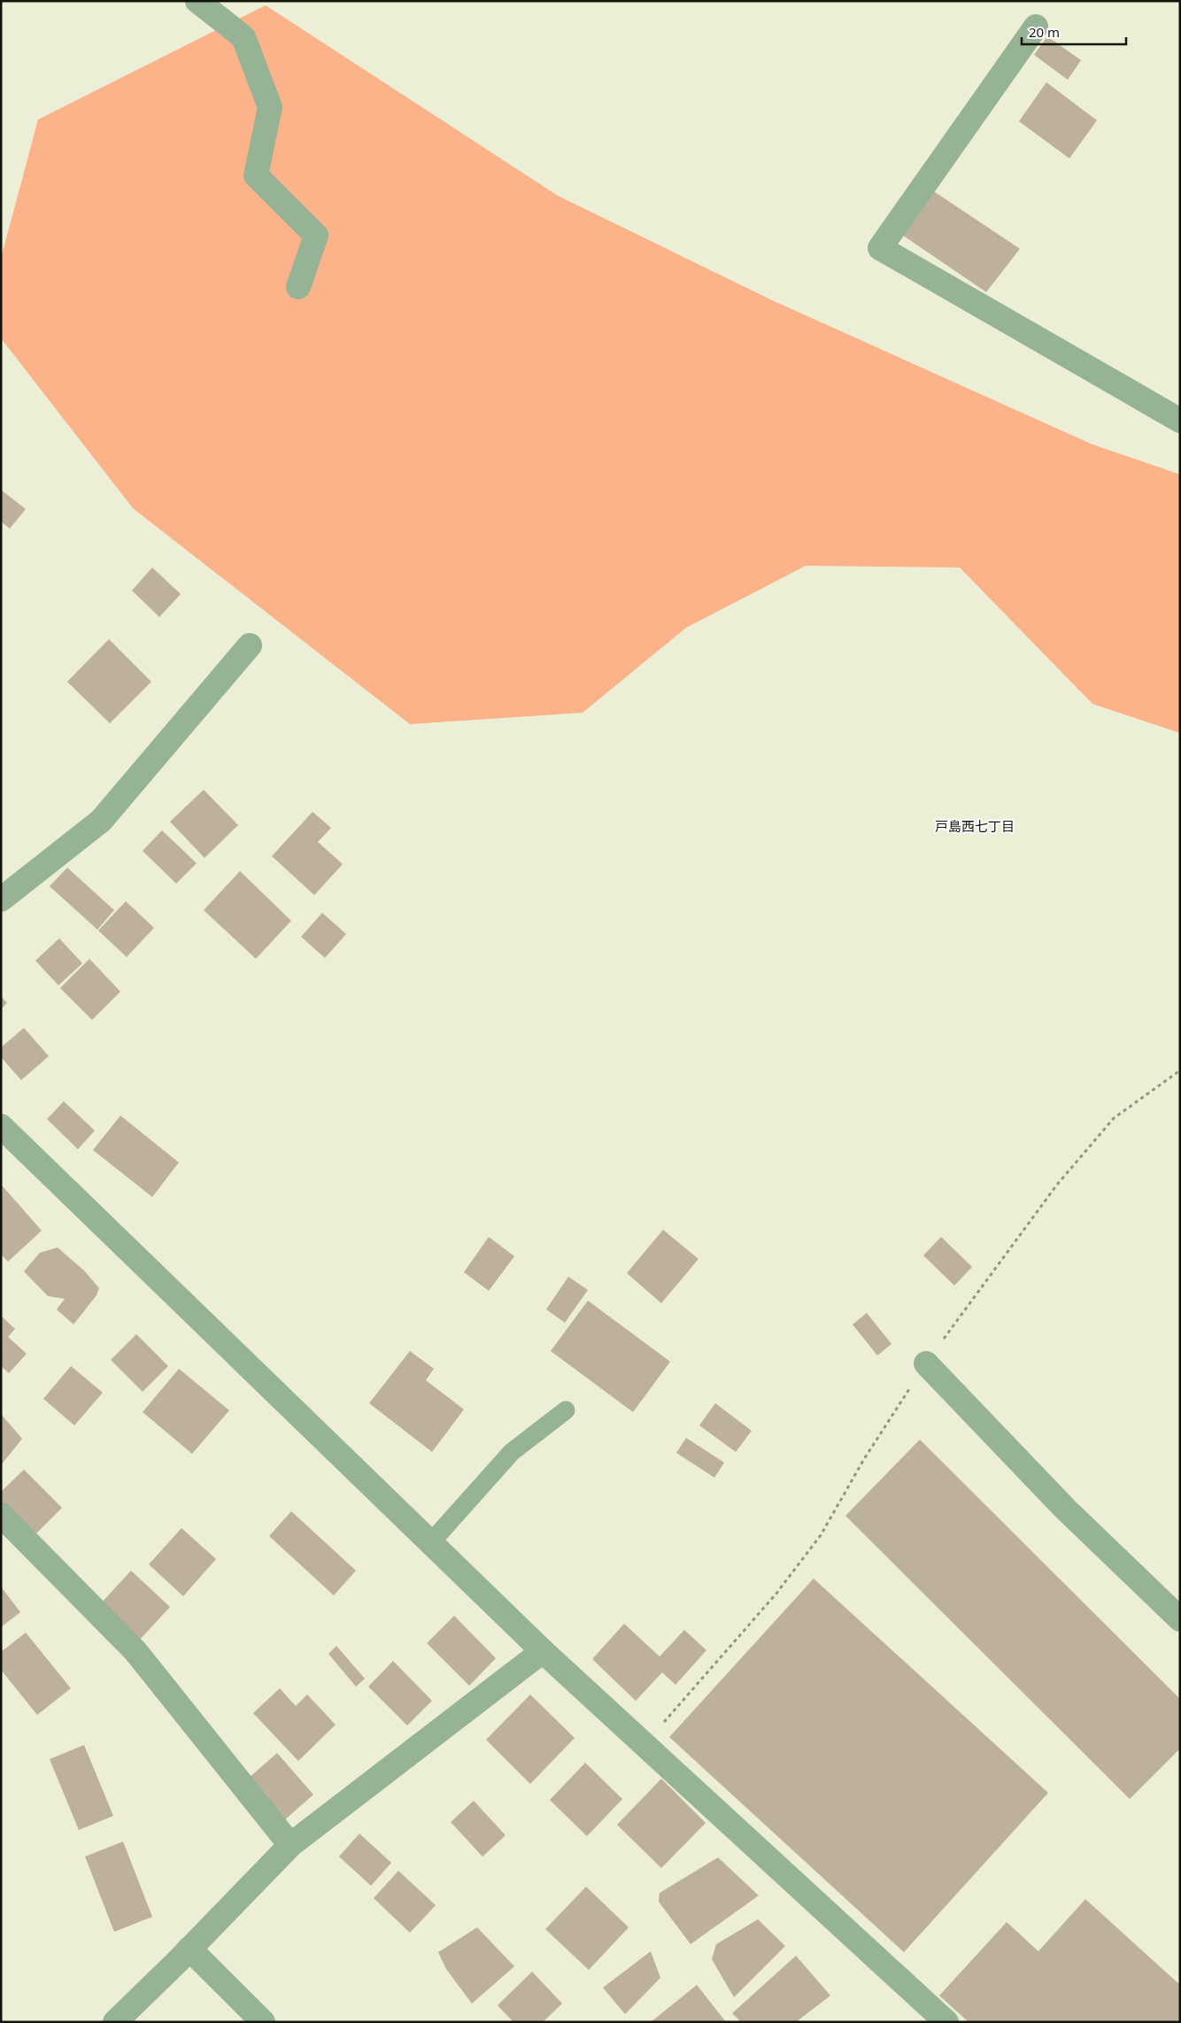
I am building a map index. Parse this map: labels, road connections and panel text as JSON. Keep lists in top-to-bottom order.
{
  "districts": ["戸島西七丁目"],
  "scale_bar": "20 m"
}
